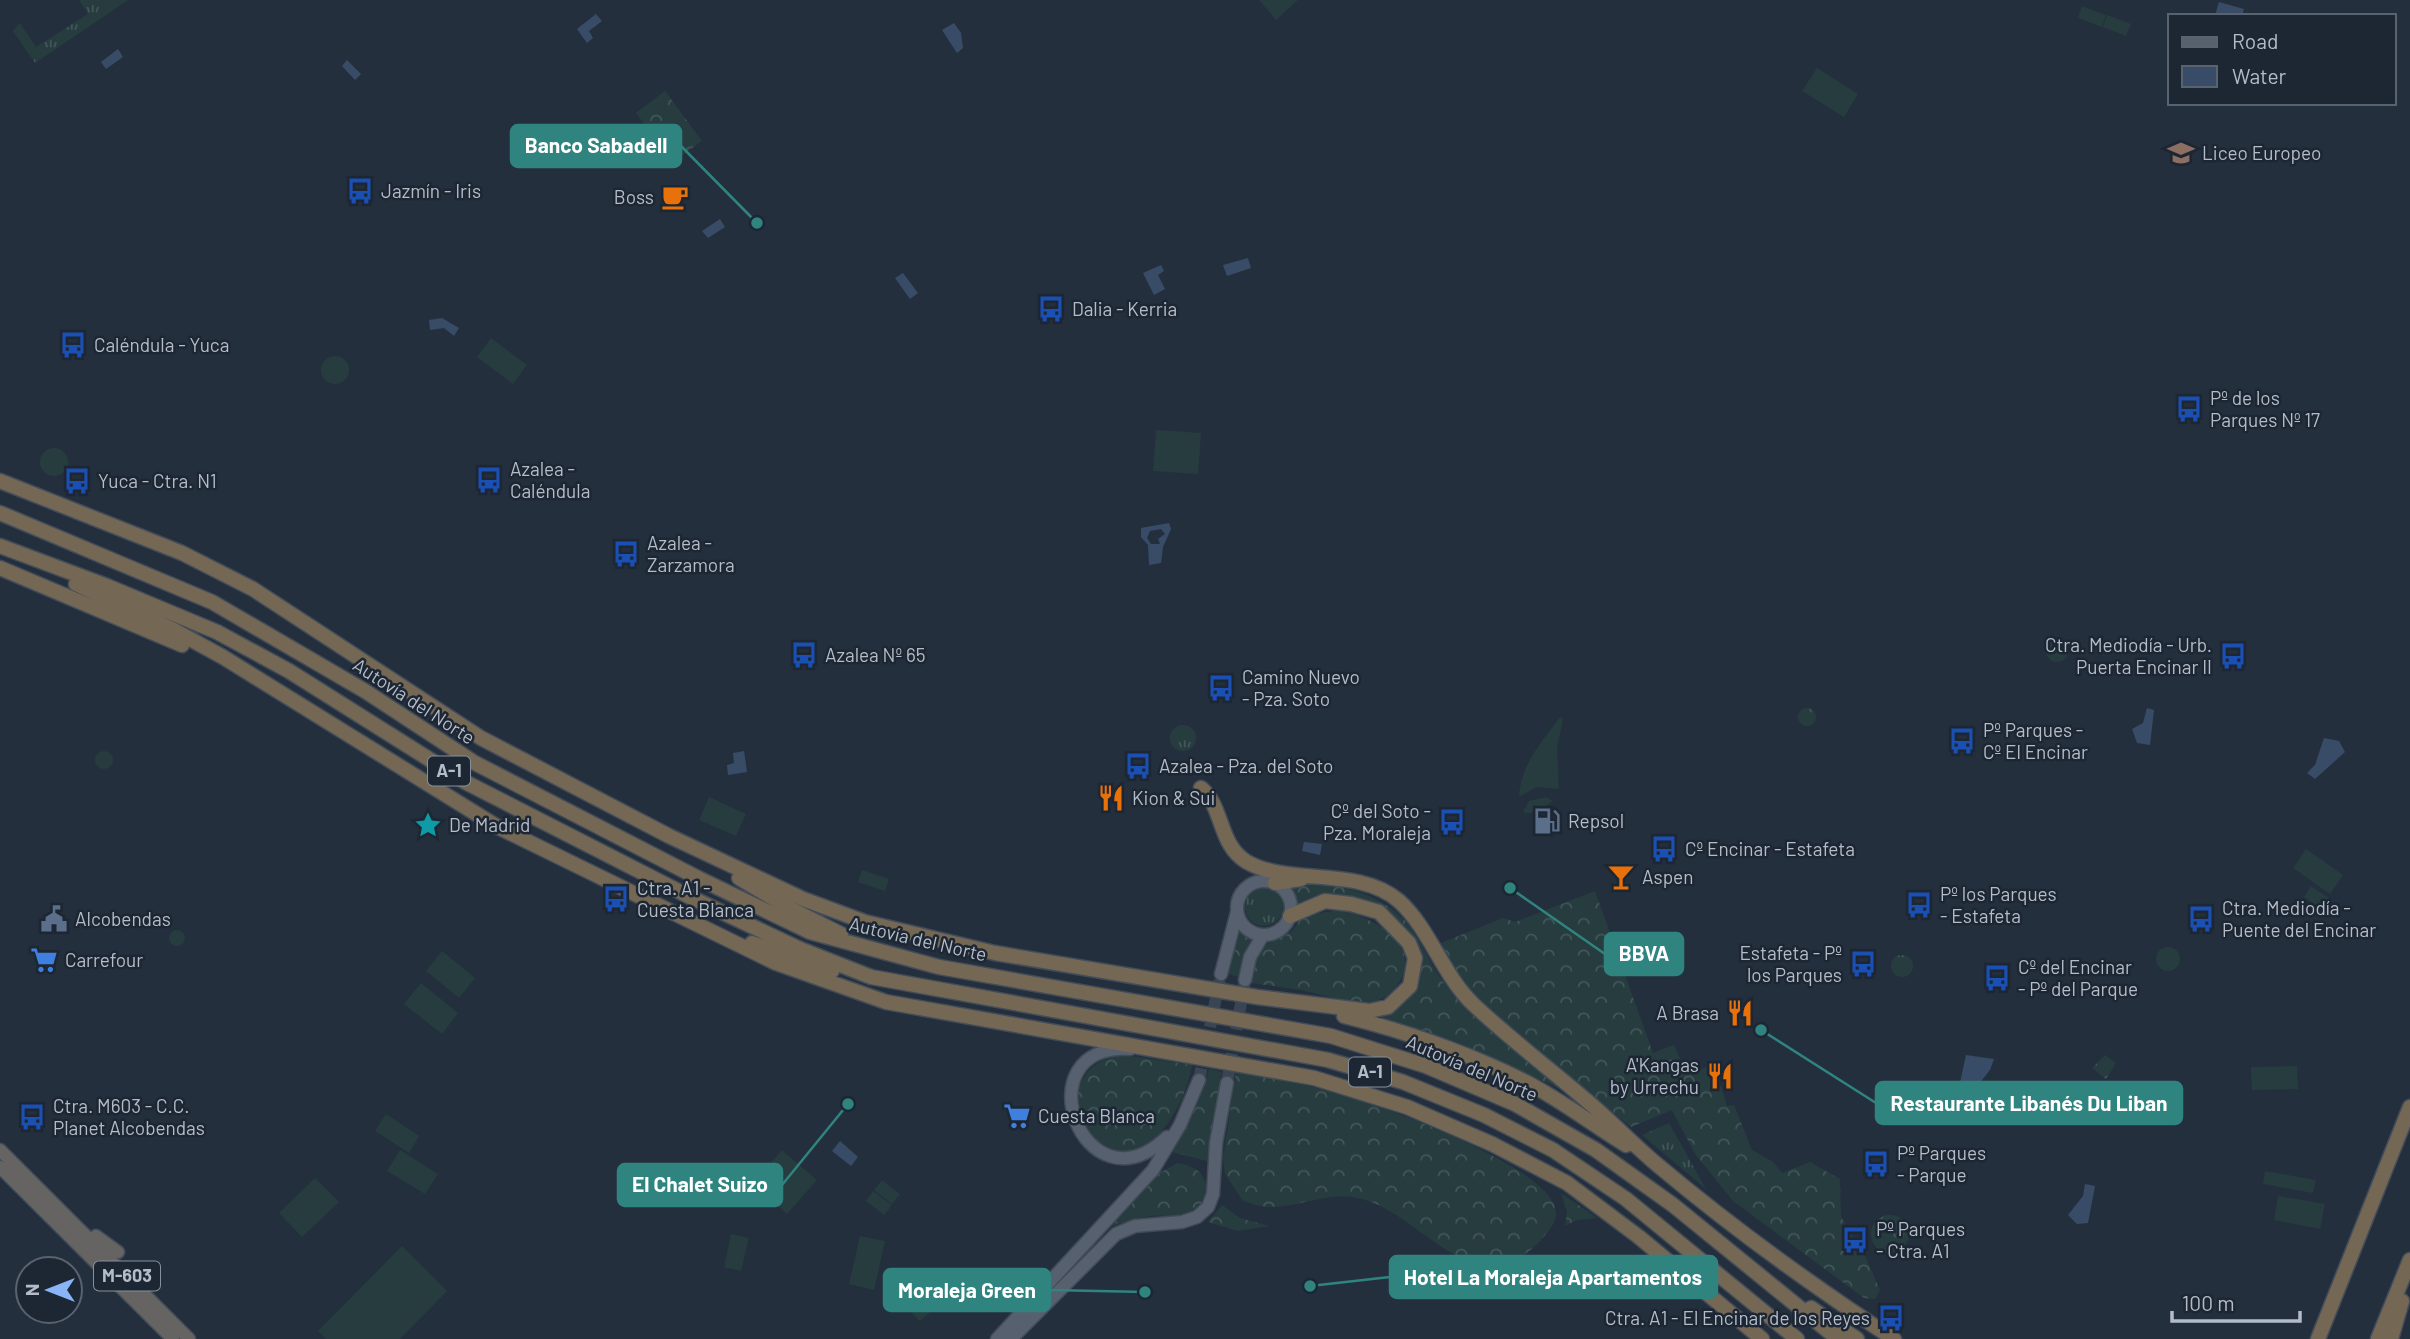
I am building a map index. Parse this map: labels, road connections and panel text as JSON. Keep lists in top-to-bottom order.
{
  "streets": {
    "highway": ["Autovía del Norte", "A-1", "M-603"]
  },
  "places": {
    "school or university": ["Liceo Europeo"],
    "bus stop": [
      "Jazmín - Iris",
      "Dalia - Kerria",
      "Caléndula - Yuca",
      "Pº de los Parques Nº 17",
      "Azalea - Caléndula",
      "Yuca - Ctra. N1",
      "Azalea - Zarzamora",
      "Azalea Nº 65",
      "Ctra. Mediodía - Urb. Puerta Encinar II",
      "Camino Nuevo - Pza. Soto",
      "Pº Parques - Cº El Encinar",
      "Azalea - Pza. del Soto",
      "Cº del Soto - Pza. Moraleja",
      "Cº Encinar - Estafeta",
      "Ctra. A1 - Cuesta Blanca",
      "Pº los Parques - Estafeta",
      "Ctra. Mediodía - Puente del Encinar",
      "Estafeta - Pº los Parques",
      "Cº del Encinar - Pº del Parque",
      "Ctra. M603 - C.C. Planet Alcobendas",
      "Pº Parques - Parque",
      "Pº Parques - Ctra. A1",
      "Ctra. A1 - El Encinar de los Reyes"
    ],
    "cafe": ["Boss"],
    "other": [
      "Banco Sabadell",
      "BBVA",
      "Restaurante Libanés Du Liban",
      "El Chalet Suizo",
      "Hotel La Moraleja Apartamentos",
      "Moraleja Green"
    ],
    "restaurant": ["Kion & Sui", "A Brasa", "A'Kangas by Urrechu"],
    "fuel station": ["Repsol"],
    "place": ["De Madrid"],
    "bar": ["Aspen"],
    "public building": ["Alcobendas"],
    "supermarket": ["Carrefour", "Cuesta Blanca"]
  },
  "legend": ["Road", "Water"],
  "scale_bar": "100 m",
  "north": "left"
}
